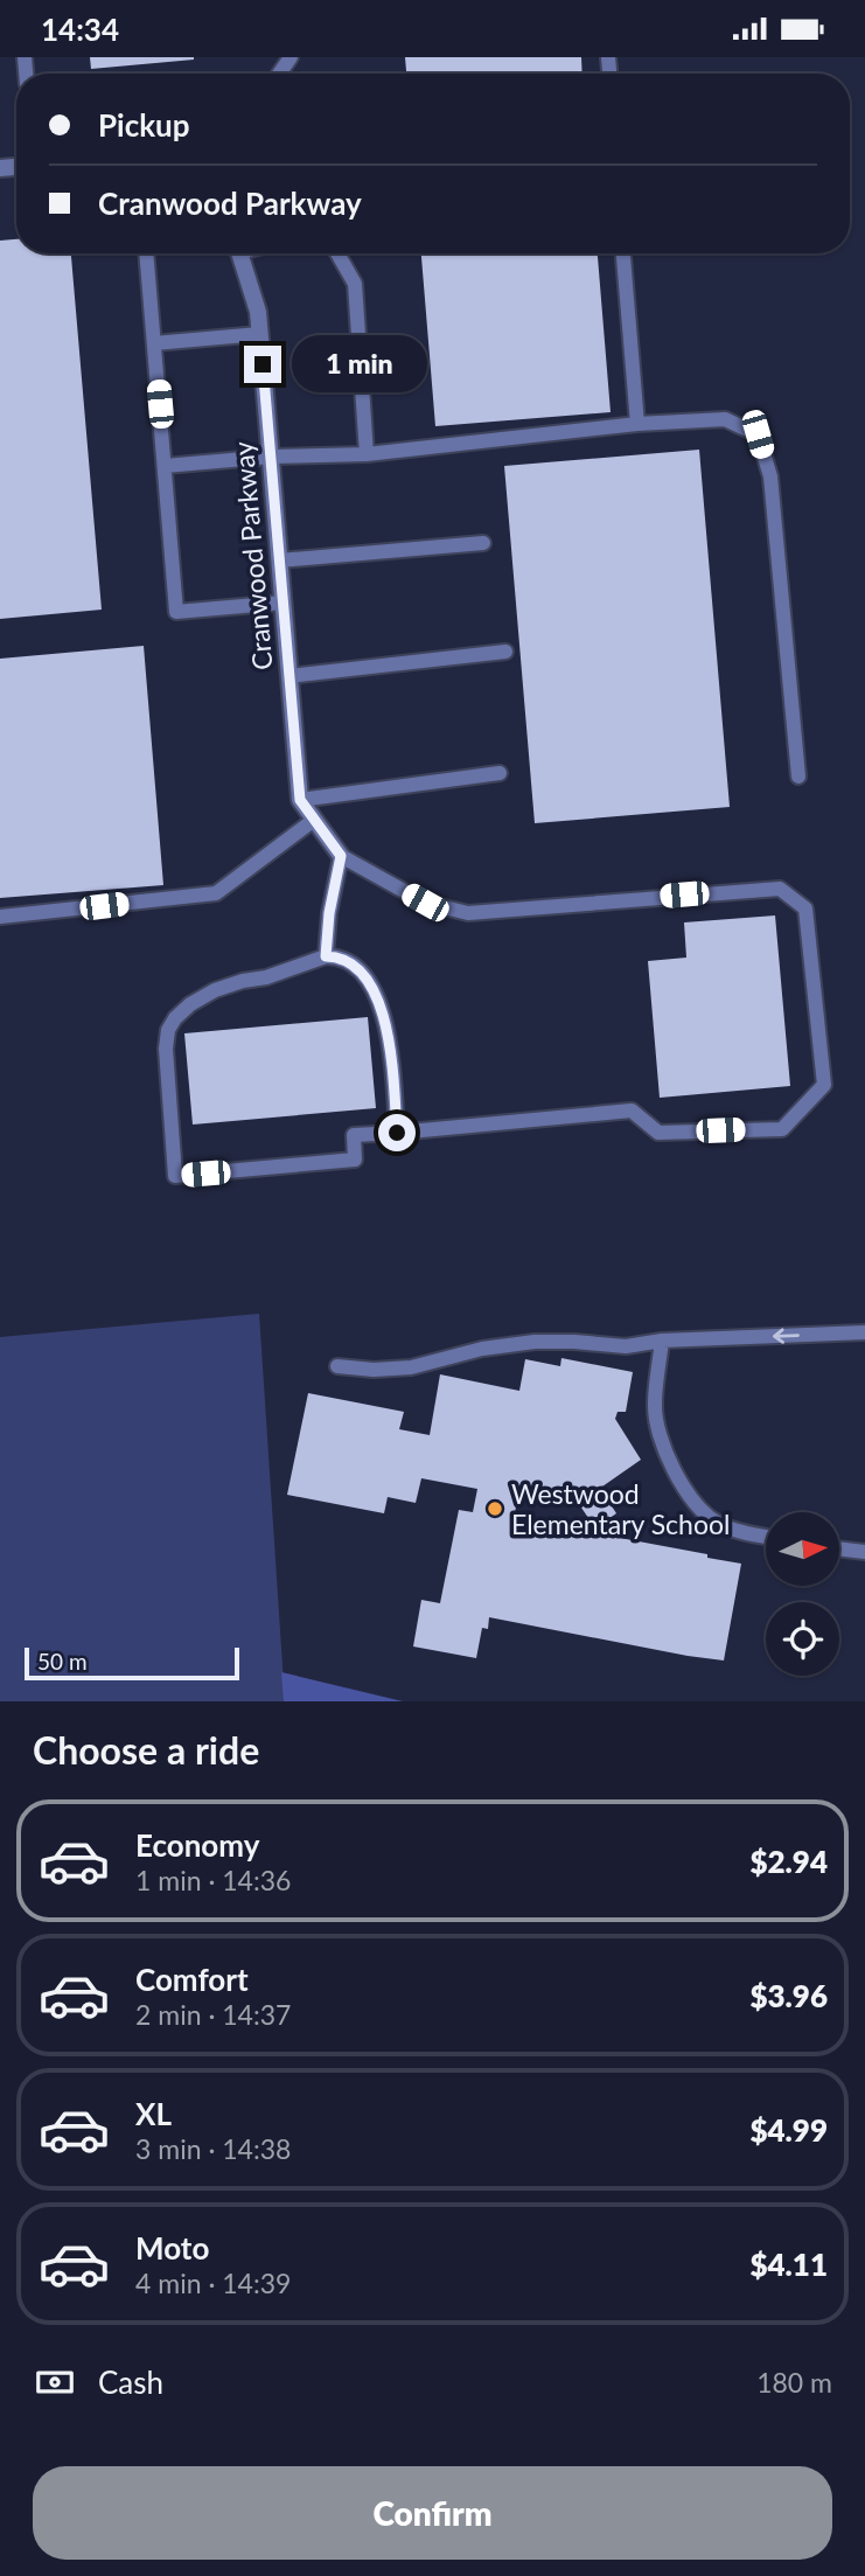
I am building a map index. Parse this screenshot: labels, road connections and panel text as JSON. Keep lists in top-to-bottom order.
{
  "streets": {
    "street": ["Cranwood Parkway"]
  },
  "places": ["Westwood Elementary School"],
  "scale_bar": "50 m",
  "north": "right",
  "page": {
    "status": "14:34",
    "banner": ["Pickup", "Cranwood Parkway"],
    "bubble": "1 min",
    "scale": "50 m",
    "heading": "Choose a ride",
    "list": [
      {
        "name": "Economy",
        "note": "1 min · 14:36",
        "value": "$2.94"
      },
      {
        "name": "Comfort",
        "note": "2 min · 14:37",
        "value": "$3.96"
      },
      {
        "name": "XL",
        "note": "3 min · 14:38",
        "value": "$4.99"
      },
      {
        "name": "Moto",
        "note": "4 min · 14:39",
        "value": "$4.11"
      }
    ],
    "pay": ["Cash", "180 m"],
    "buttons": "Confirm"
  }
}
